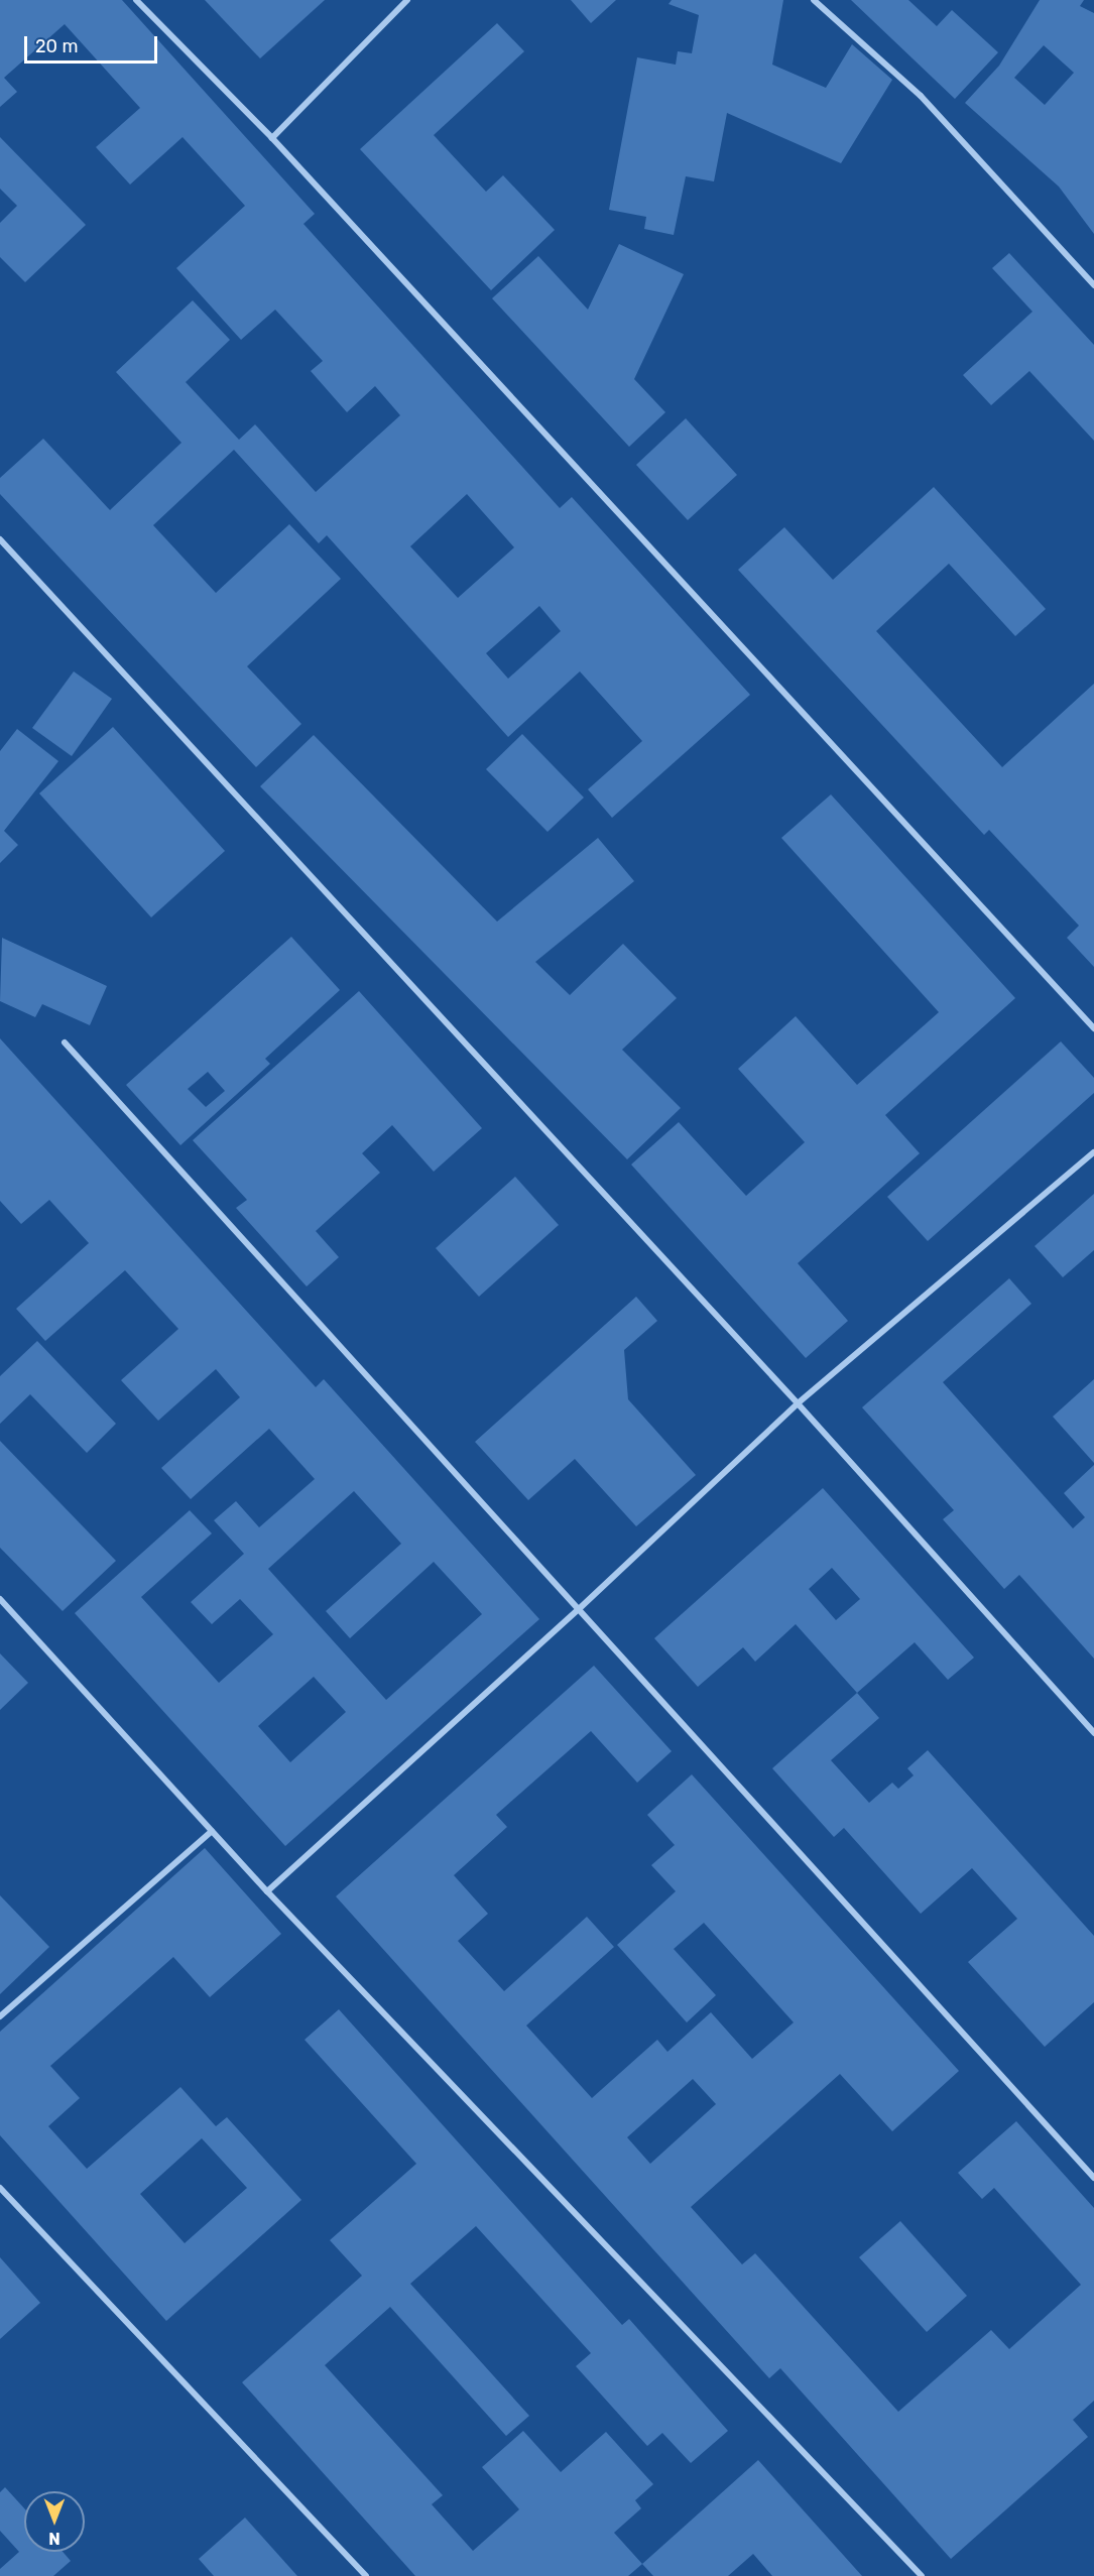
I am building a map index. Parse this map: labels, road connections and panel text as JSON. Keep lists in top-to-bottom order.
{
  "scale_bar": "20 m",
  "north": "bottom"
}
